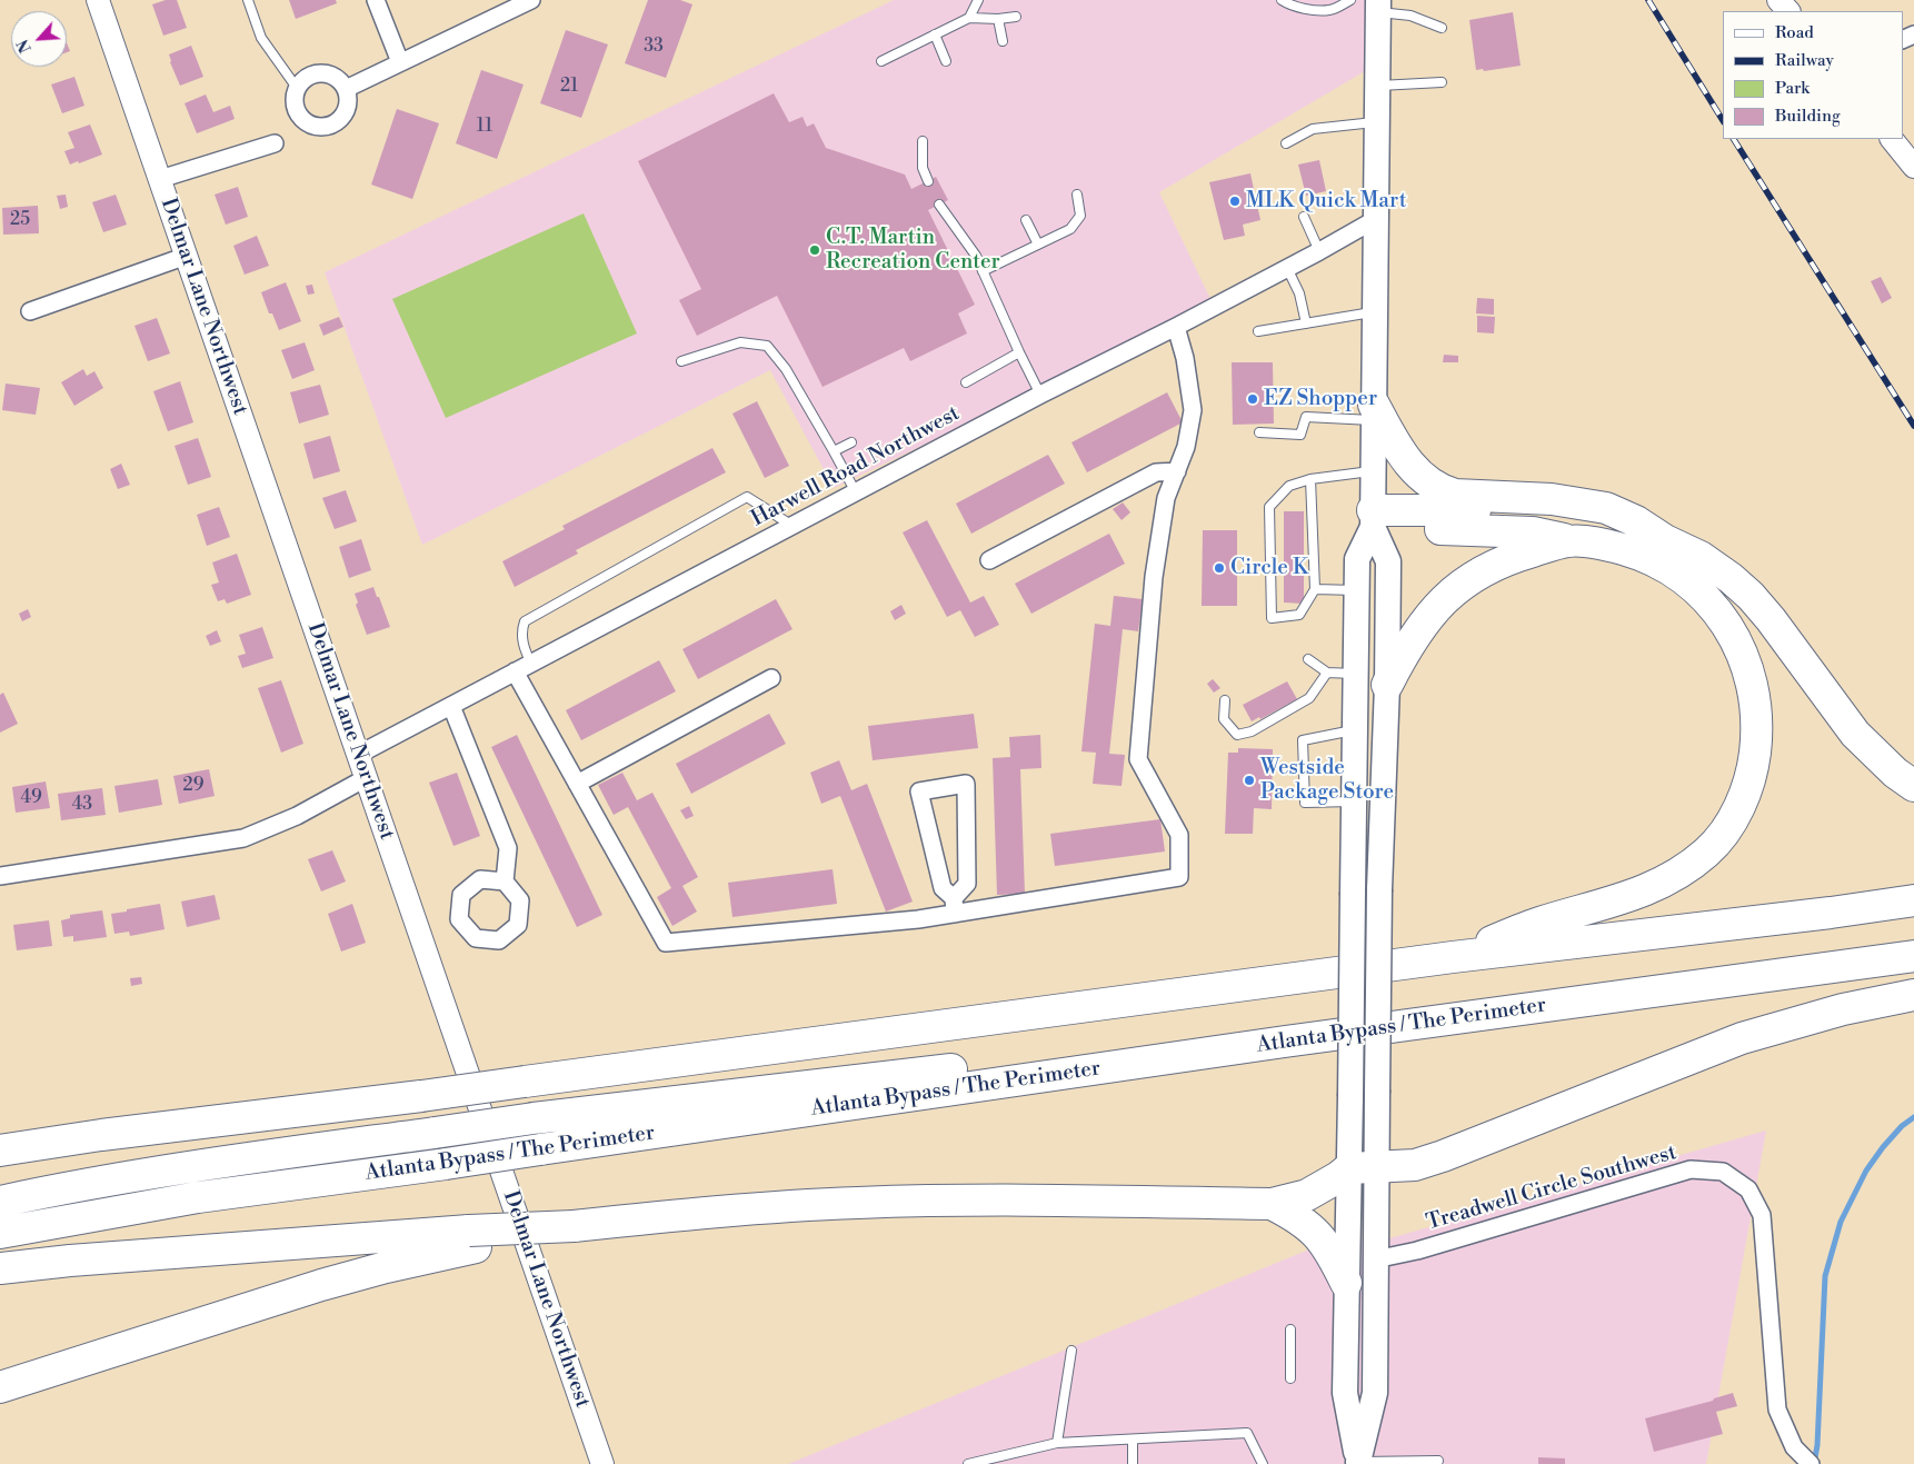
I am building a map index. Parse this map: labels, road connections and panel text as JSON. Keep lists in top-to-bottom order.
{
  "streets": {
    "highway": ["Atlanta Bypass / The Perimeter"],
    "street": ["Delmar Lane Northwest", "Harwell Road Northwest", "Treadwell Circle Southwest"]
  },
  "crossings": [
    ["Delmar Lane Northwest", "Harwell Road Northwest"]
  ],
  "places": [
    "MLK Quick Mart",
    "C.T. Martin Recreation Center",
    "EZ Shopper",
    "Circle K",
    "Westside Package Store"
  ],
  "house_numbers": [
    "33",
    "21",
    "11",
    "25",
    "29",
    "49",
    "43"
  ],
  "legend": [
    "Road",
    "Railway",
    "Park",
    "Building"
  ],
  "north": "bottom left"
}
